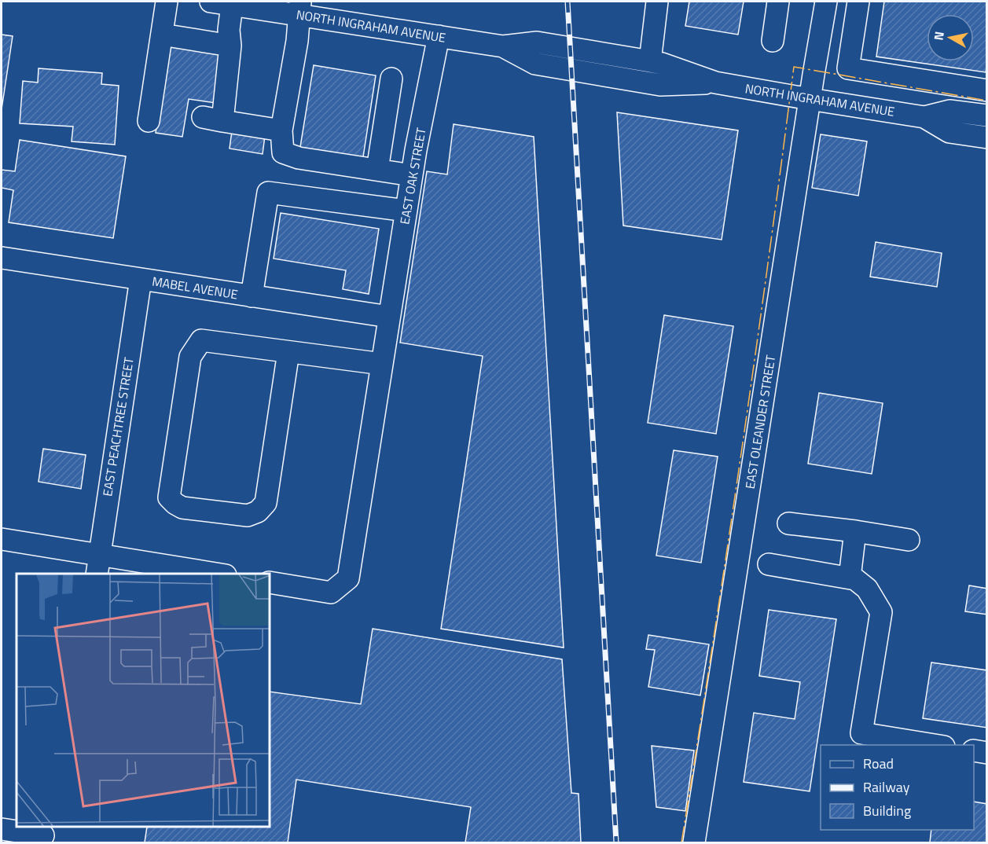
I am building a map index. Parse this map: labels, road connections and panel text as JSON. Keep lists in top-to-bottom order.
{
  "streets": {
    "street": [
      "NORTH INGRAHAM AVENUE",
      "EAST OAK STREET",
      "MABEL AVENUE",
      "EAST OLEANDER STREET",
      "EAST PEACHTREE STREET"
    ]
  },
  "crossings": [
    ["NORTH INGRAHAM AVENUE", "EAST OAK STREET"],
    ["NORTH INGRAHAM AVENUE", "EAST OLEANDER STREET"],
    ["EAST OAK STREET", "MABEL AVENUE"],
    ["MABEL AVENUE", "EAST PEACHTREE STREET"]
  ],
  "legend": ["Road", "Railway", "Building"],
  "north": "left"
}
